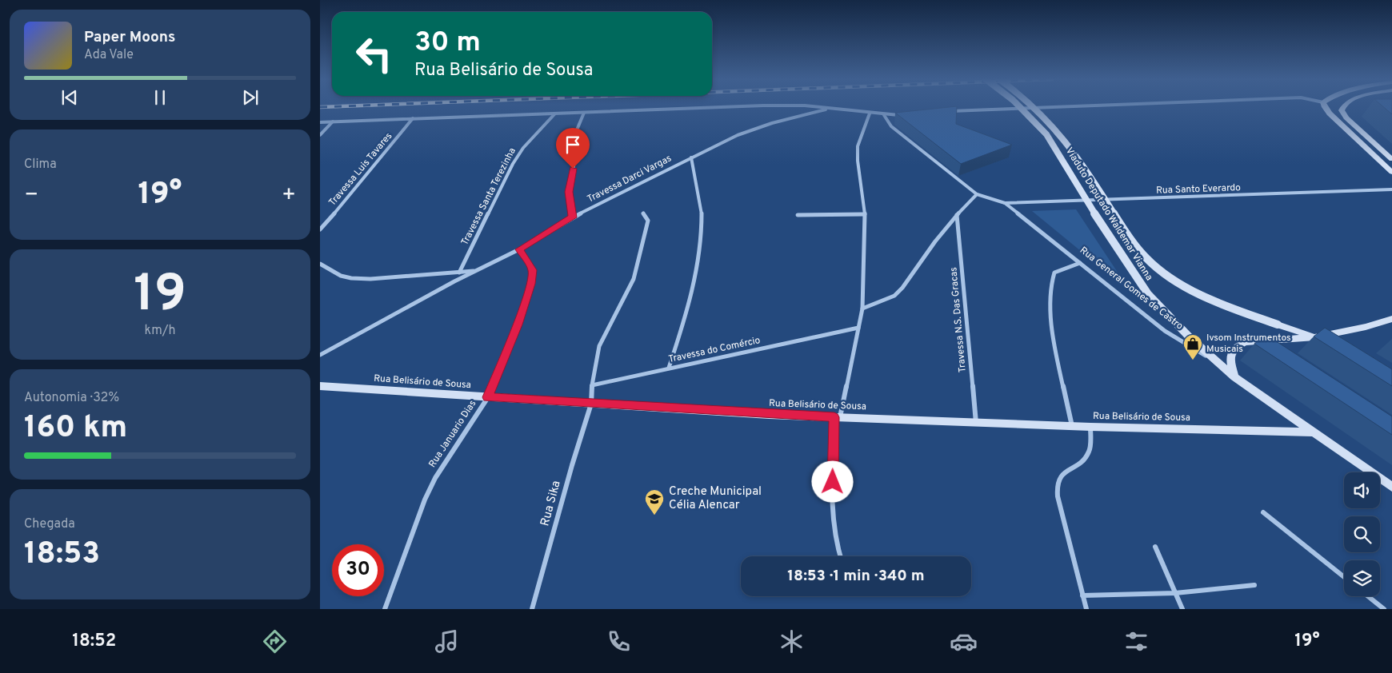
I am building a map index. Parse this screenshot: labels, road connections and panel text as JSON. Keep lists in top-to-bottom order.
{
  "streets": {
    "main road": ["Viaduto Deputado Waldemar Vianna", "Rua General Gomes de Castro", "Rua Belisário de Sousa"],
    "street": [
      "Travessa Luis Tavares",
      "Travessa Darci Vargas",
      "Rua Santo Everardo",
      "Travessa Santa Terezinha",
      "Travessa N.S. Das Gracas",
      "Travessa do Comércio",
      "Rua Januario Dias",
      "Rua Sika"
    ]
  },
  "crossings": [
    ["Travessa Darci Vargas", "Rua Januario Dias"],
    ["Rua Santo Everardo", "Rua General Gomes de Castro"],
    ["Viaduto Deputado Waldemar Vianna", "Rua General Gomes de Castro"],
    ["Rua General Gomes de Castro", "Rua Belisário de Sousa"],
    ["Travessa N.S. Das Gracas", "Rua Belisário de Sousa"],
    ["Rua Belisário de Sousa", "Rua Januario Dias"],
    ["Rua Belisário de Sousa", "Rua Sika"]
  ],
  "places": {
    "shop": ["Ivsom Instrumentos Musicais"],
    "school or university": ["Creche Municipal Célia Alencar"]
  },
  "page": {
    "turn": ["30 m", "Rua Belisário de Sousa"],
    "song": ["Paper Moons", "Ada Vale"],
    "tile": [
      "Clima",
      ["19", "km/h"],
      ["Autonomia · 32%", "160 km"],
      ["Chegada", "18:53"]
    ],
    "heat": ["−", "19°", "+"],
    "limit": "30",
    "trip": "18:53 · 1 min · 340 m",
    "tabs": ["18:52", "19°"]
  }
}
